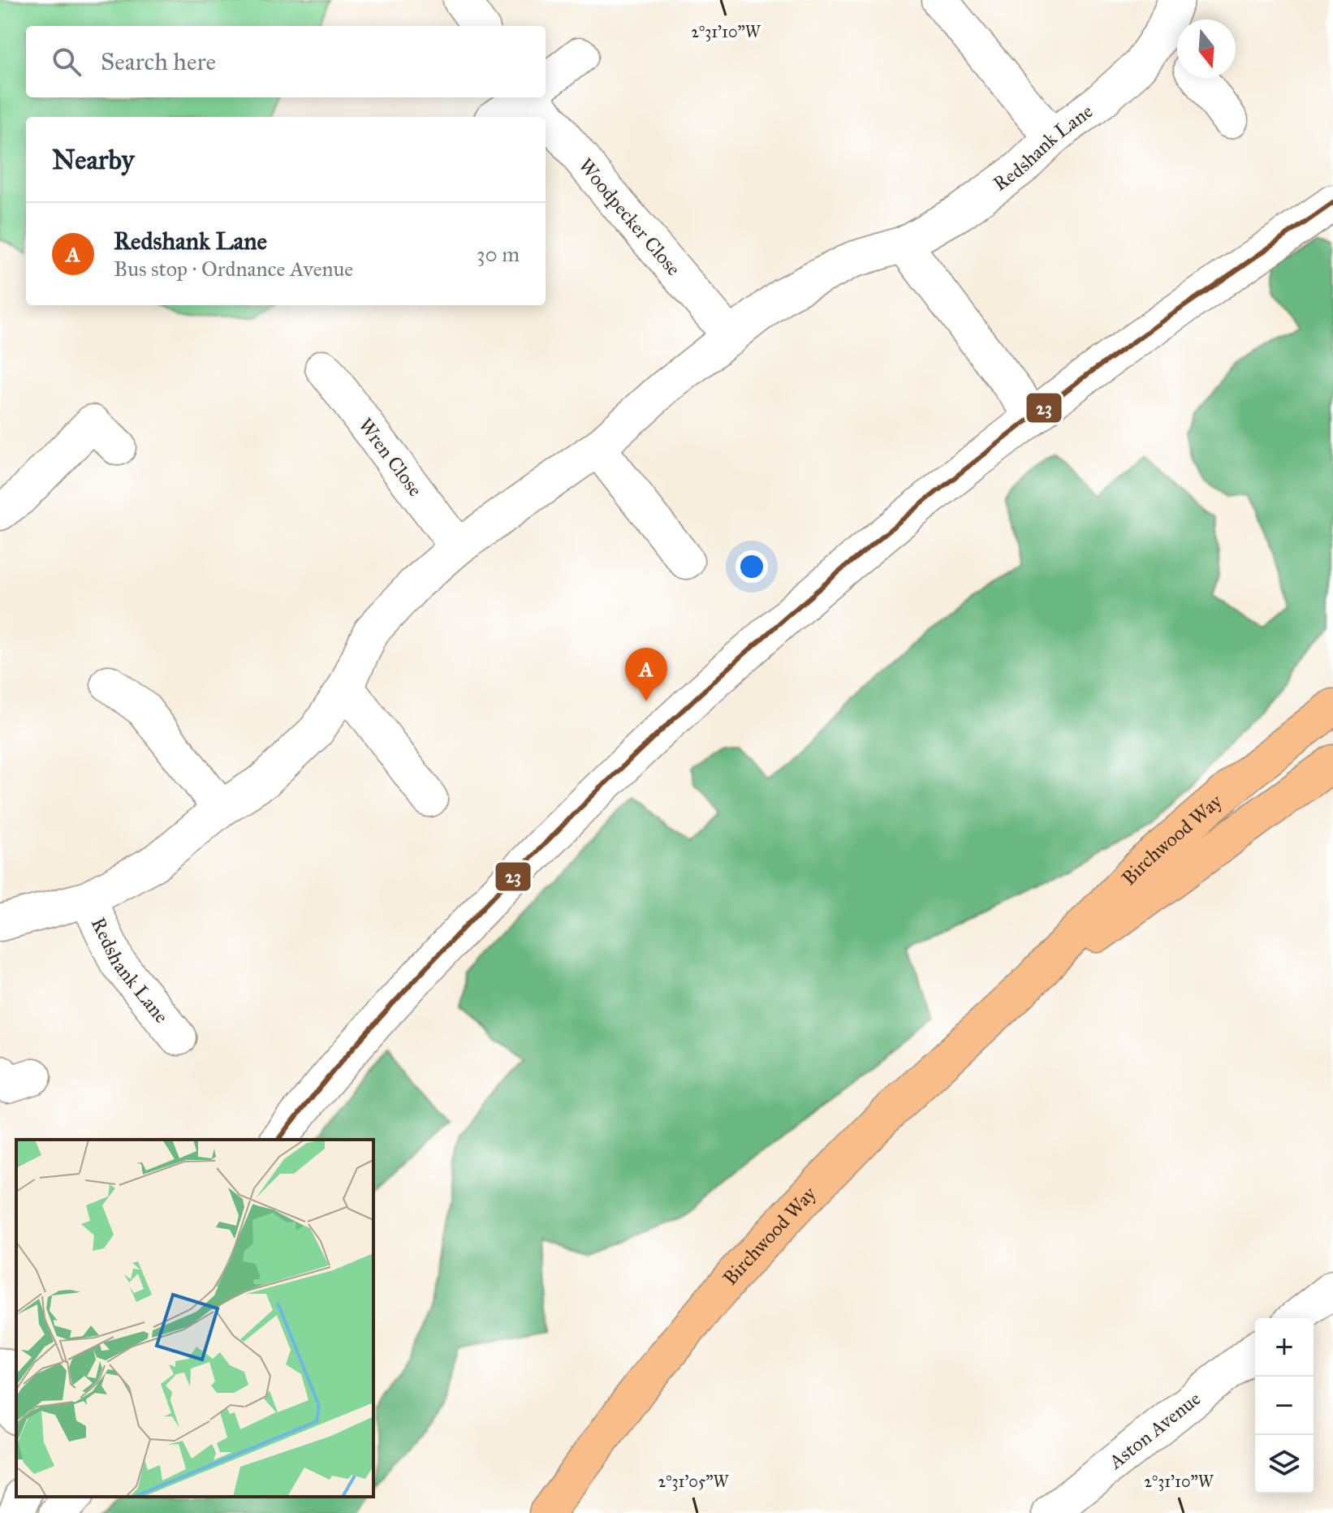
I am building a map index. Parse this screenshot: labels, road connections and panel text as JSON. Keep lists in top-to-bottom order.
{
  "streets": {
    "main road": ["Birchwood Way"],
    "street": [
      "Redshank Lane",
      "Woodpecker Close",
      "Wren Close",
      "Aston Avenue"
    ]
  },
  "crossings": [
    ["Redshank Lane", "Woodpecker Close"],
    ["Redshank Lane", "Wren Close"]
  ],
  "lines": ["transit line 23"],
  "north": "bottom",
  "page": {
    "search": "Search here",
    "heading": "Nearby",
    "list": [
      {
        "mark": "A",
        "name": "Redshank Lane",
        "note": "Bus stop · Ordnance Avenue",
        "value": "30 m"
      }
    ],
    "pins": "A",
    "map_buttons": ["+", "−"]
  },
  "coordinates": ["2°31'10\"W", "2°31'05\"W"]
}
